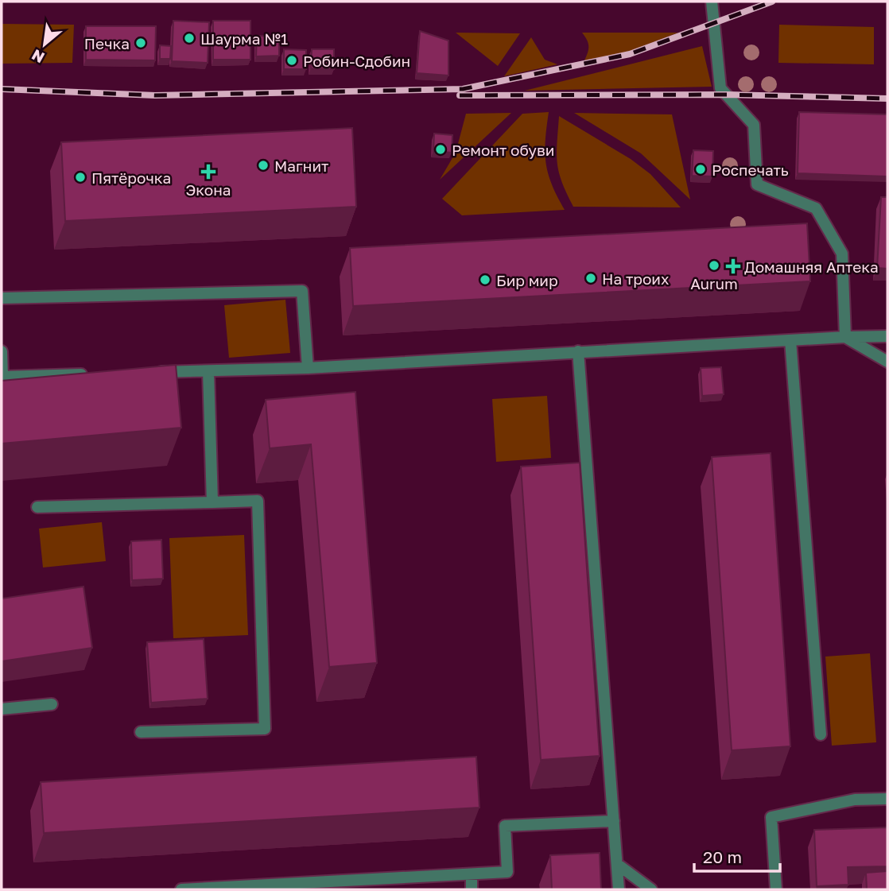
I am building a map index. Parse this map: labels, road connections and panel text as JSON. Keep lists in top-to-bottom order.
{
  "places": {
    "other": [
      "Шаурма №1",
      "Печка",
      "Робин-Сдобин",
      "Ремонт обуви",
      "Магнит",
      "Роспечать",
      "Пятёрочка",
      "Aurum",
      "На троих",
      "Бир мир"
    ],
    "health": ["Экона", "Домашняя Аптека"]
  },
  "scale_bar": "20 m",
  "north": "bottom left"
}
